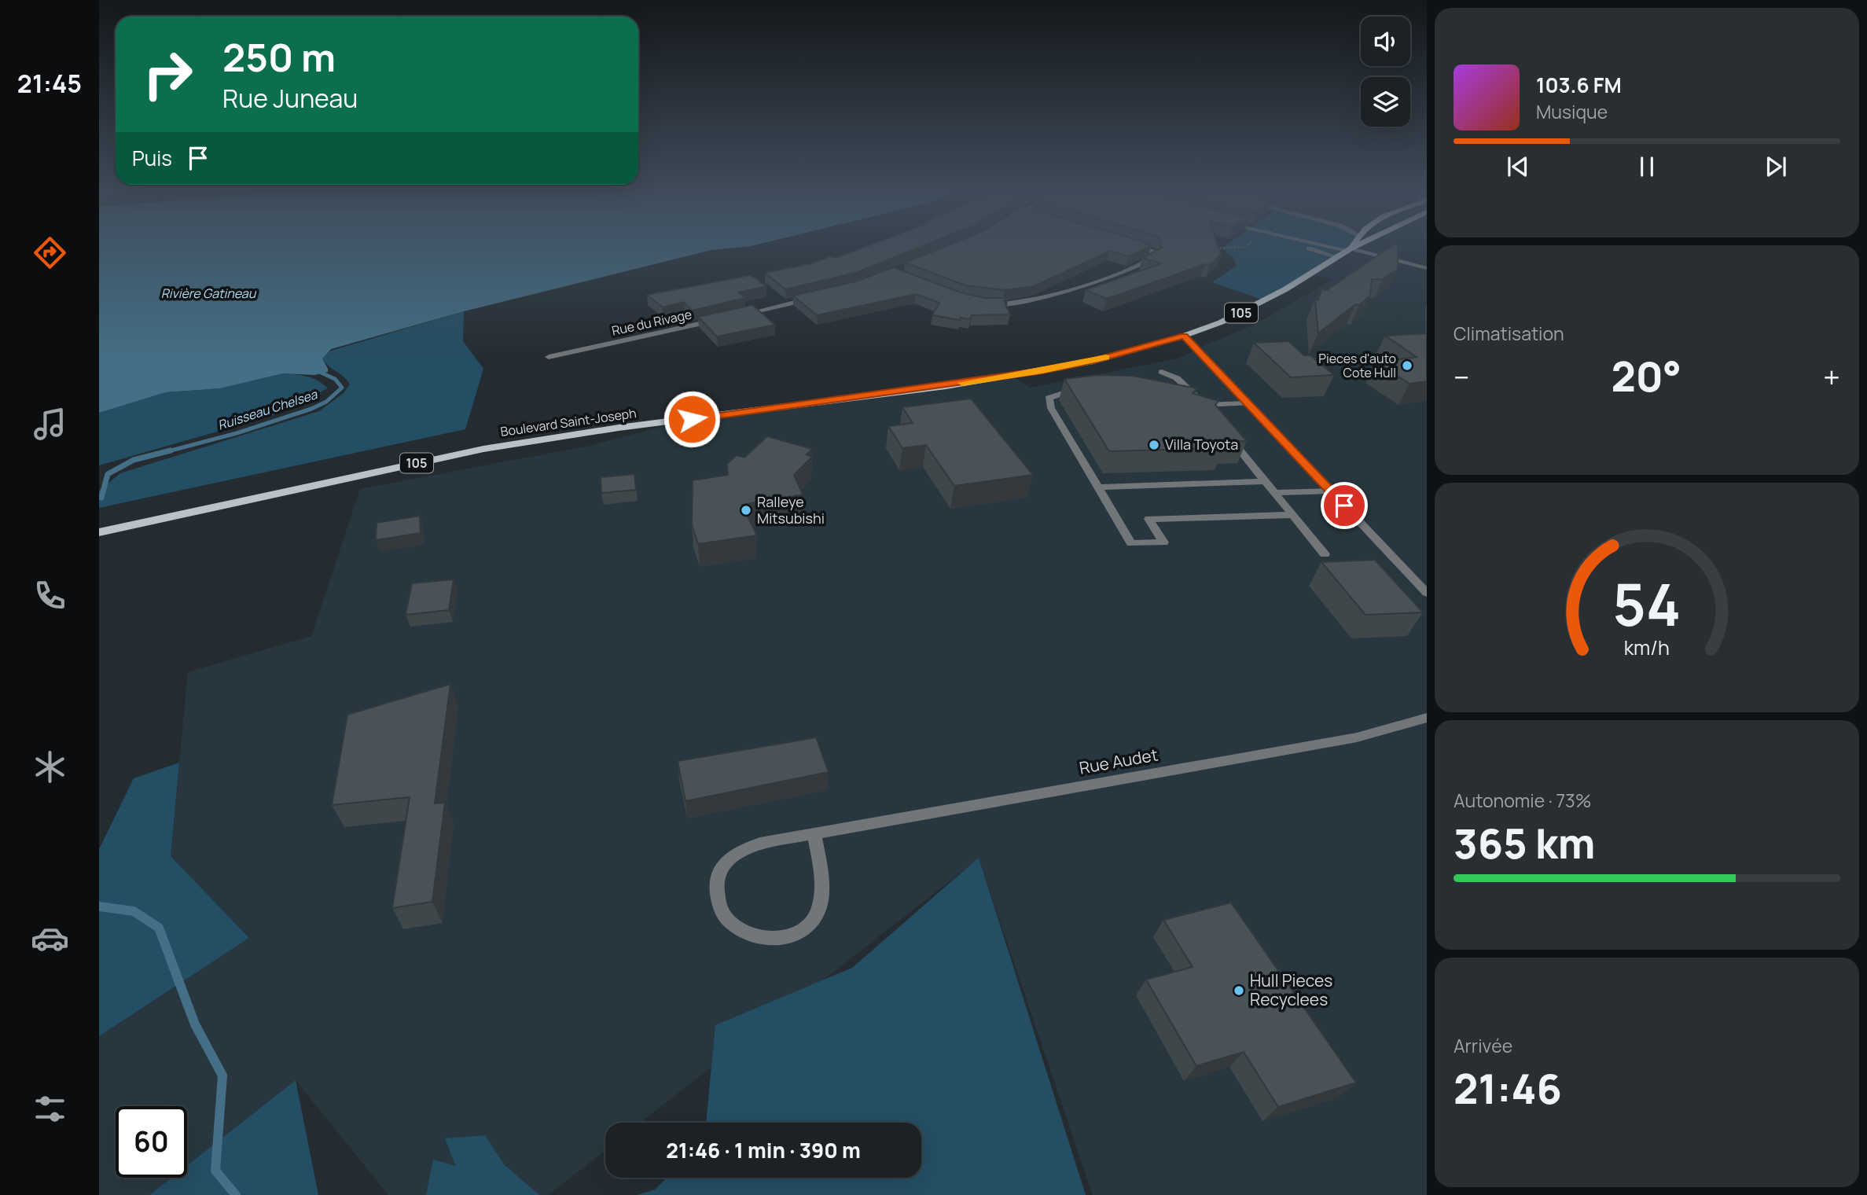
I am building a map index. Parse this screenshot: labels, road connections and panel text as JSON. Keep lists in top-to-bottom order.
{
  "streets": {
    "main road": ["105", "Boulevard Saint-Joseph"],
    "street": ["Rue du Rivage", "Rue Audet"]
  },
  "water": ["Rivière Gatineau", "Ruisseau Chelsea"],
  "places": [
    "Pieces d'auto Cote Hull",
    "Villa Toyota",
    "Ralleye Mitsubishi",
    "Hull Pieces Recyclees"
  ],
  "page": {
    "tabs": "21:45",
    "turn": ["250 m", "Rue Juneau"],
    "song": ["103.6 FM", "Musique"],
    "then": "Puis",
    "tile": [
      "Climatisation",
      ["Autonomie · 73%", "365 km"],
      ["Arrivée", "21:46"]
    ],
    "heat": ["−", "20°", "+"],
    "limit": "60",
    "trip": "21:46 · 1 min · 390 m",
    "gauge": ["54", "km/h"]
  }
}
